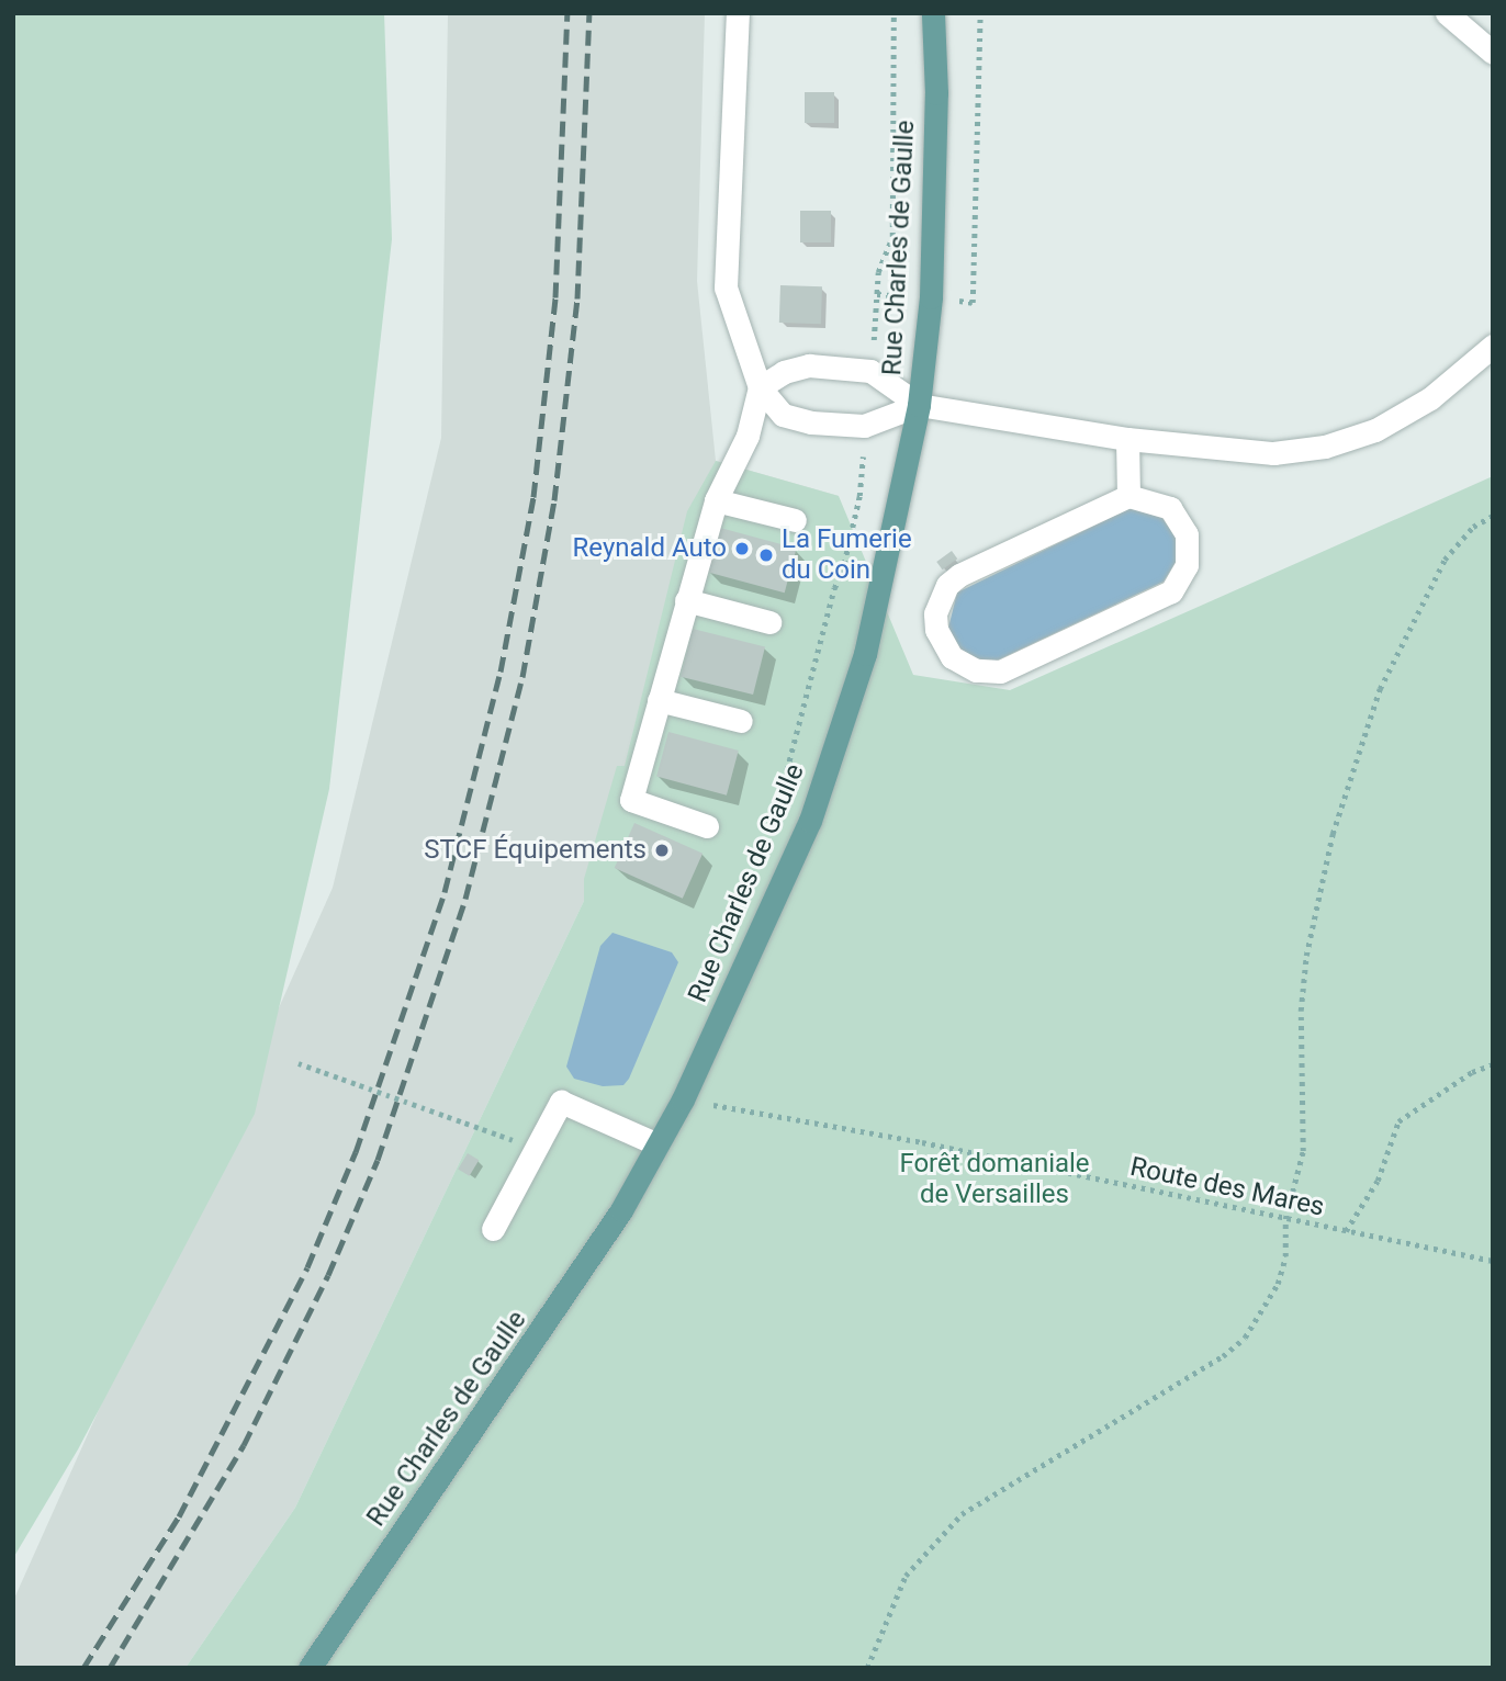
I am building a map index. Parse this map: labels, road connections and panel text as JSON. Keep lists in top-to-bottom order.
{
  "streets": {
    "main road": ["Rue Charles de Gaulle"],
    "path": ["Route des Mares"]
  },
  "crossings": [
    ["Rue Charles de Gaulle", "Route des Mares"]
  ],
  "parks": ["Forêt domaniale de Versailles"],
  "places": ["Reynald Auto", "La Fumerie du Coin", "STCF Équipements"]
}
